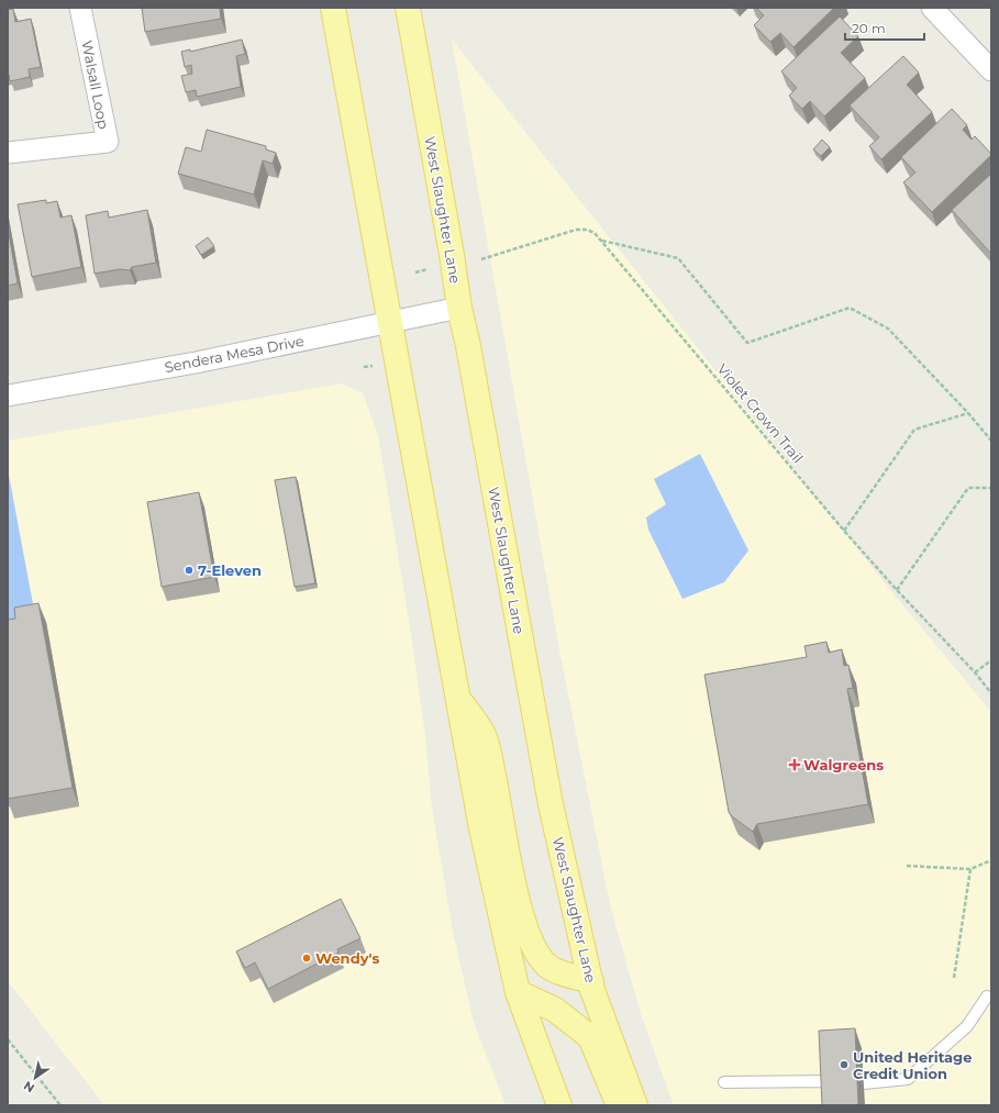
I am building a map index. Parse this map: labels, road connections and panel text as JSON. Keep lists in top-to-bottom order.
{
  "streets": {
    "main road": ["West Slaughter Lane"],
    "street": ["Walsall Loop", "Sendera Mesa Drive"],
    "path": ["Violet Crown Trail"]
  },
  "crossings": [
    ["West Slaughter Lane", "Sendera Mesa Drive"]
  ],
  "places": {
    "other": ["7-Eleven", "Wendy's", "United Heritage Credit Union"],
    "health": ["Walgreens"]
  },
  "scale_bar": "20 m",
  "north": "bottom left"
}
